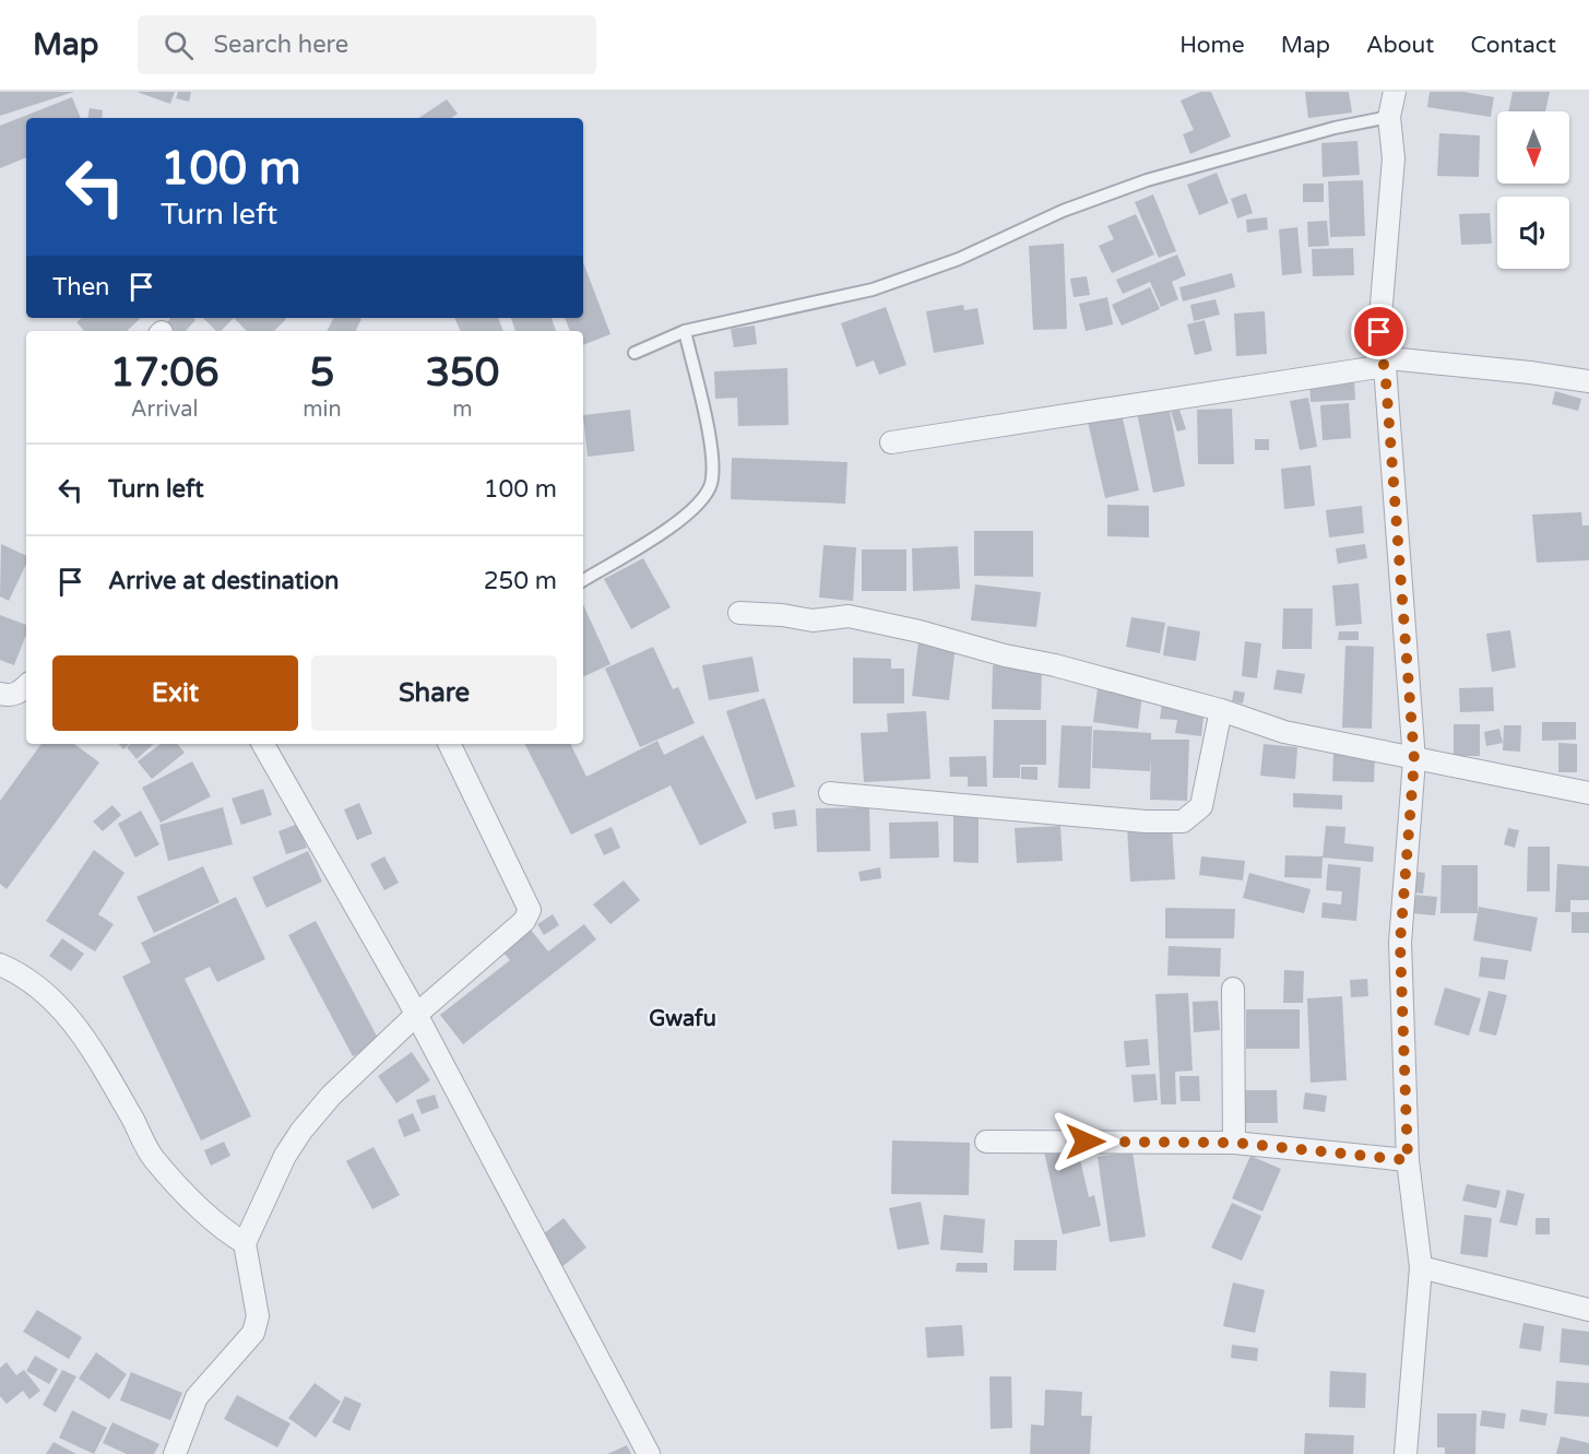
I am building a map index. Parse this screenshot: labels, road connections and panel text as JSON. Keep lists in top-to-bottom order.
{
  "districts": ["Gwafu"],
  "north": "bottom",
  "page": {
    "header": "Map",
    "search": "Search here",
    "nav": [
      "Home",
      "Map",
      "About",
      "Contact"
    ],
    "turn": ["100 m", "Turn left"],
    "then": "Then",
    "eta": [
      "17:06",
      "Arrival",
      "5",
      "min",
      "350",
      "m"
    ],
    "list": [
      {
        "name": "Turn left",
        "value": "100 m"
      },
      {
        "name": "Arrive at destination",
        "value": "250 m"
      }
    ],
    "buttons": ["Exit", "Share"]
  }
}
